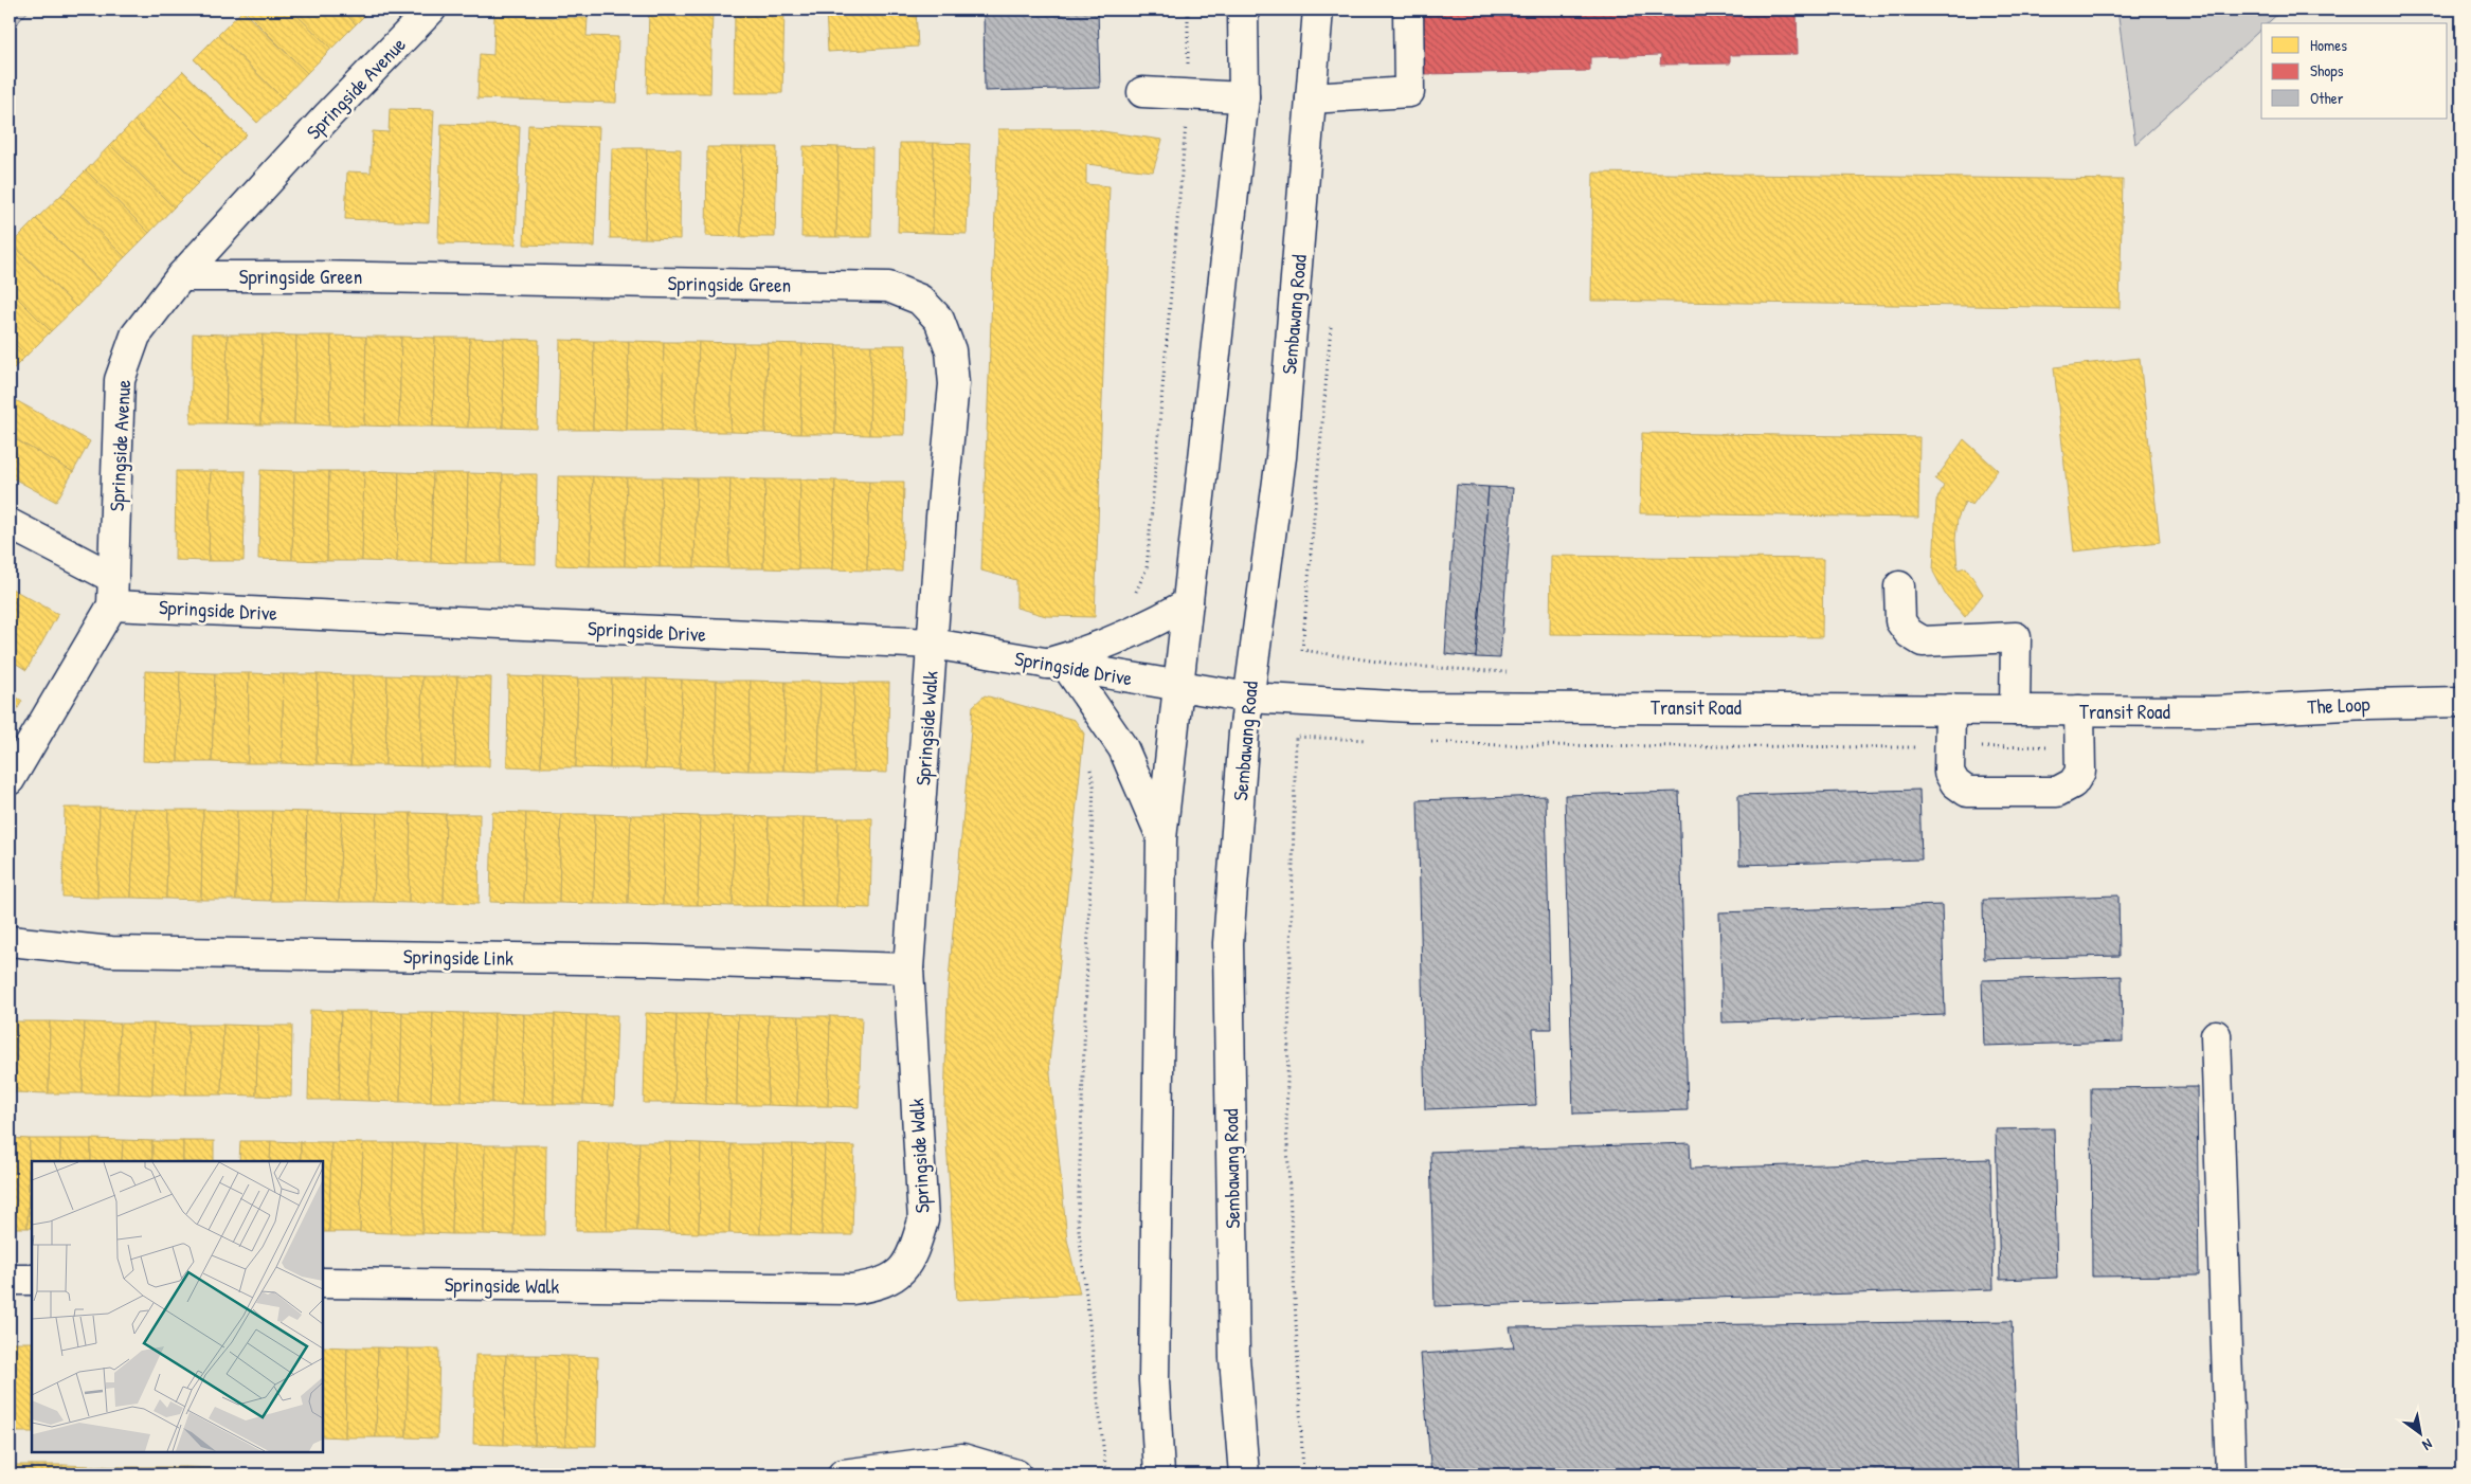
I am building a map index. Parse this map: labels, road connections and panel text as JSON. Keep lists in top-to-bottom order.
{
  "streets": {
    "street": [
      "Springside Avenue",
      "Springside Green",
      "Sembawang Road",
      "Springside Drive",
      "The Loop",
      "Transit Road",
      "Springside Walk",
      "Springside Link"
    ]
  },
  "crossings": [
    ["Springside Avenue", "Springside Green"],
    ["Springside Avenue", "Springside Drive"],
    ["Springside Green", "Springside Drive"],
    ["Springside Green", "Springside Walk"],
    ["Sembawang Road", "Transit Road"],
    ["Springside Drive", "Transit Road"],
    ["Springside Drive", "Springside Walk"],
    ["The Loop", "Transit Road"],
    ["Springside Walk", "Springside Link"]
  ],
  "legend": ["Homes", "Shops", "Other"],
  "north": "bottom right"
}
